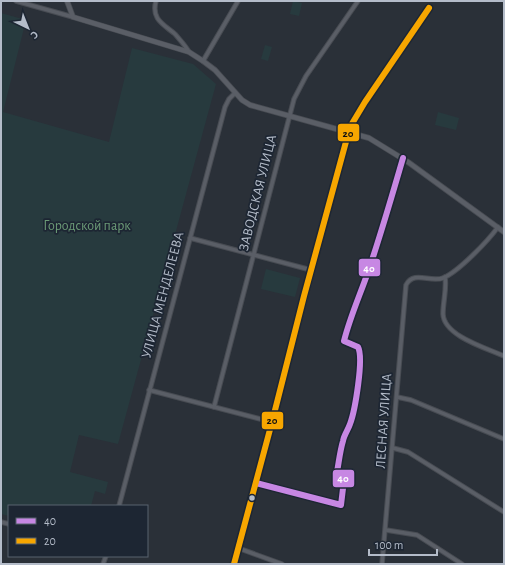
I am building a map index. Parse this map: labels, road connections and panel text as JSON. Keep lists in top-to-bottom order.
{
  "streets": {
    "street": ["ЗАВОДСКАЯ УЛИЦА", "УЛИЦА МЕНДЕЛЕЕВА", "ЛЕСНАЯ УЛИЦА"]
  },
  "parks": ["Городской парк"],
  "lines": ["transit line 20", "transit line 40"],
  "legend": ["40", "20"],
  "scale_bar": "100 m",
  "north": "bottom right"
}
